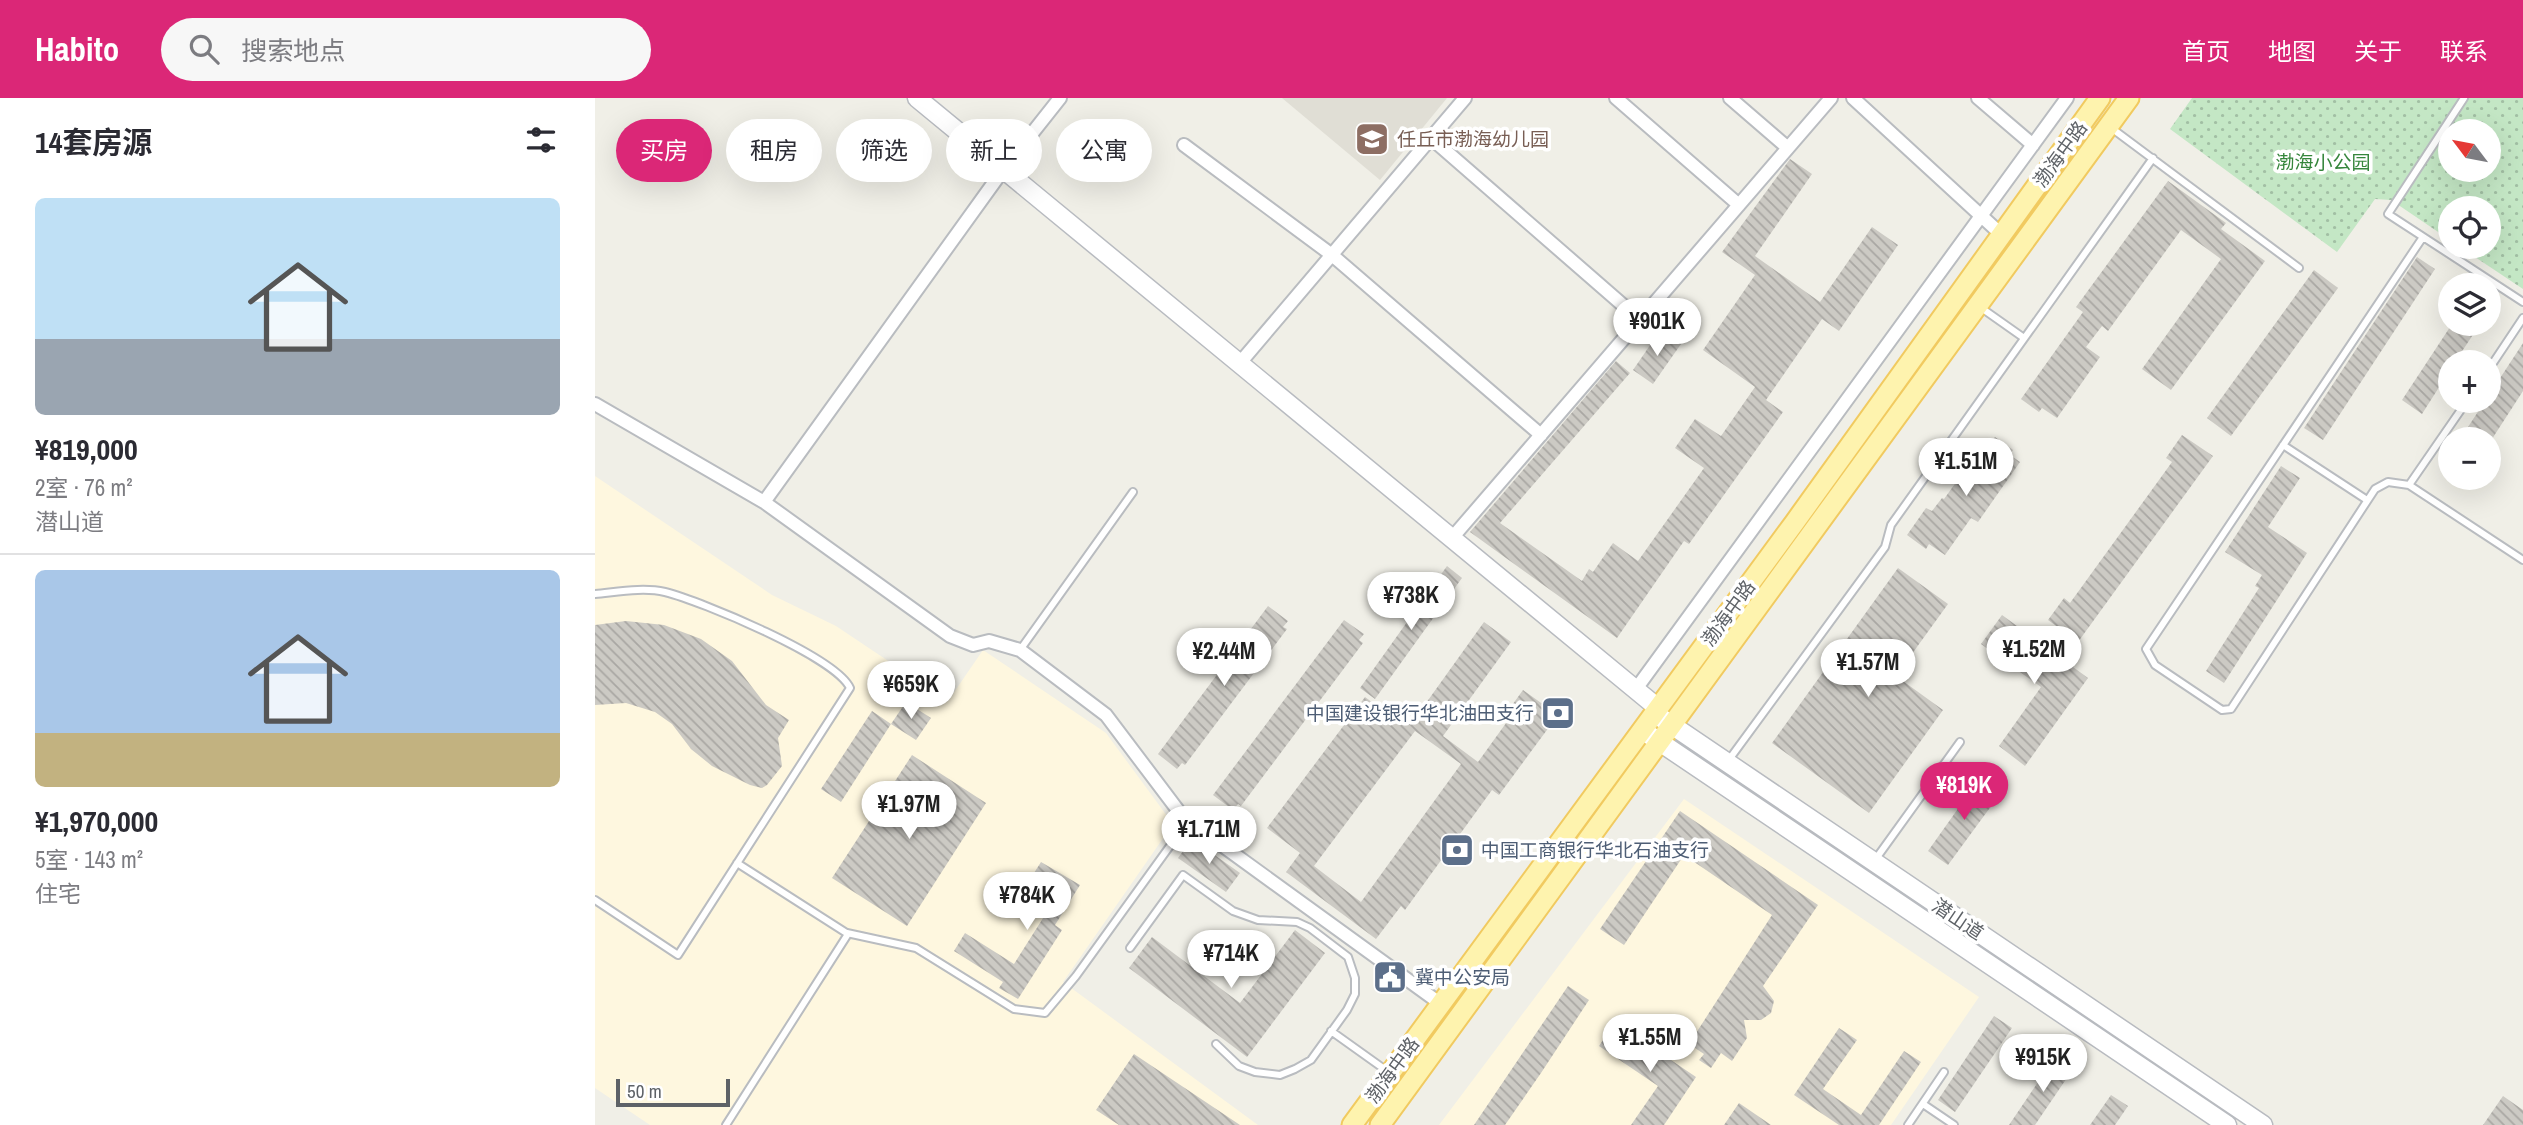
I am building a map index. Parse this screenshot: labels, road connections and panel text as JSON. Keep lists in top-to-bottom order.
{
  "streets": {
    "main road": ["渤海中路", "潜山道"]
  },
  "crossings": [
    ["渤海中路", "潜山道"]
  ],
  "parks": ["渤海小公园"],
  "places": {
    "school or university": ["任丘市渤海幼儿园"],
    "bank": ["中国建设银行华北油田支行", "中国工商银行华北石油支行"],
    "public building": ["冀中公安局"]
  },
  "scale_bar": "50 m",
  "north": "top left",
  "page": {
    "header": "Habito",
    "search": "搜索地点",
    "nav": [
      "首页",
      "地图",
      "关于",
      "联系"
    ],
    "heading": "14套房源",
    "map_buttons": ["+", "−"],
    "chip": [
      "买房",
      "租房",
      "筛选",
      "新上",
      "公寓"
    ],
    "list": [
      {
        "name": "¥819,000",
        "note": "2室 · 76 m² · 潜山道"
      },
      {
        "name": "¥1,970,000",
        "note": "5室 · 143 m² · 住宅"
      }
    ],
    "price": [
      "¥901K",
      "¥1.51M",
      "¥738K",
      "¥1.52M",
      "¥2.44M",
      "¥1.57M",
      "¥659K",
      "¥819K",
      "¥1.97M",
      "¥1.71M",
      "¥784K",
      "¥714K",
      "¥1.55M",
      "¥915K"
    ],
    "scale": "50 m"
  }
}
